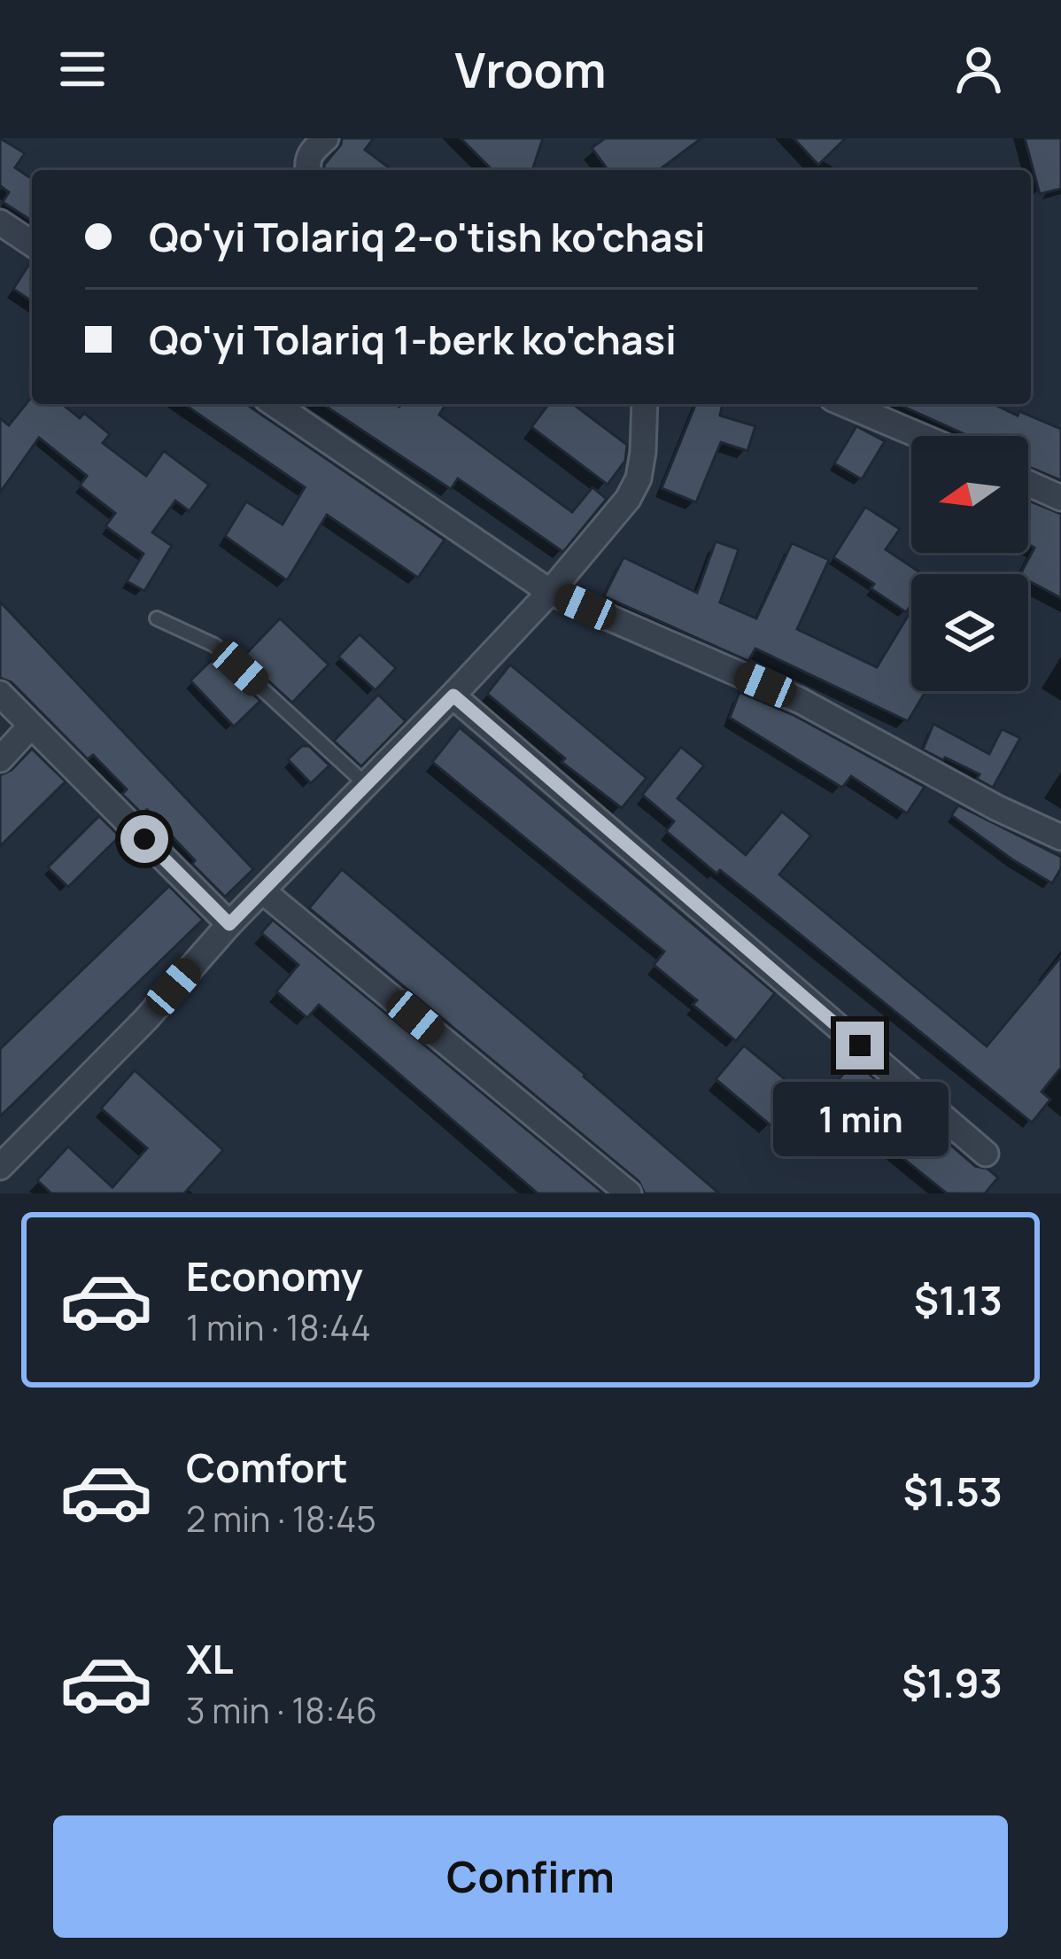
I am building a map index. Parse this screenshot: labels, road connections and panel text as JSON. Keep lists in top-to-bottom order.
{
  "north": "left",
  "page": {
    "header": "Vroom",
    "banner": ["Qo'yi Tolariq 2-o'tish ko'chasi", "Qo'yi Tolariq 1-berk ko'chasi"],
    "bubble": "1 min",
    "list": [
      {
        "name": "Economy",
        "note": "1 min · 18:44",
        "value": "$1.13"
      },
      {
        "name": "Comfort",
        "note": "2 min · 18:45",
        "value": "$1.53"
      },
      {
        "name": "XL",
        "note": "3 min · 18:46",
        "value": "$1.93"
      }
    ],
    "buttons": "Confirm"
  }
}
